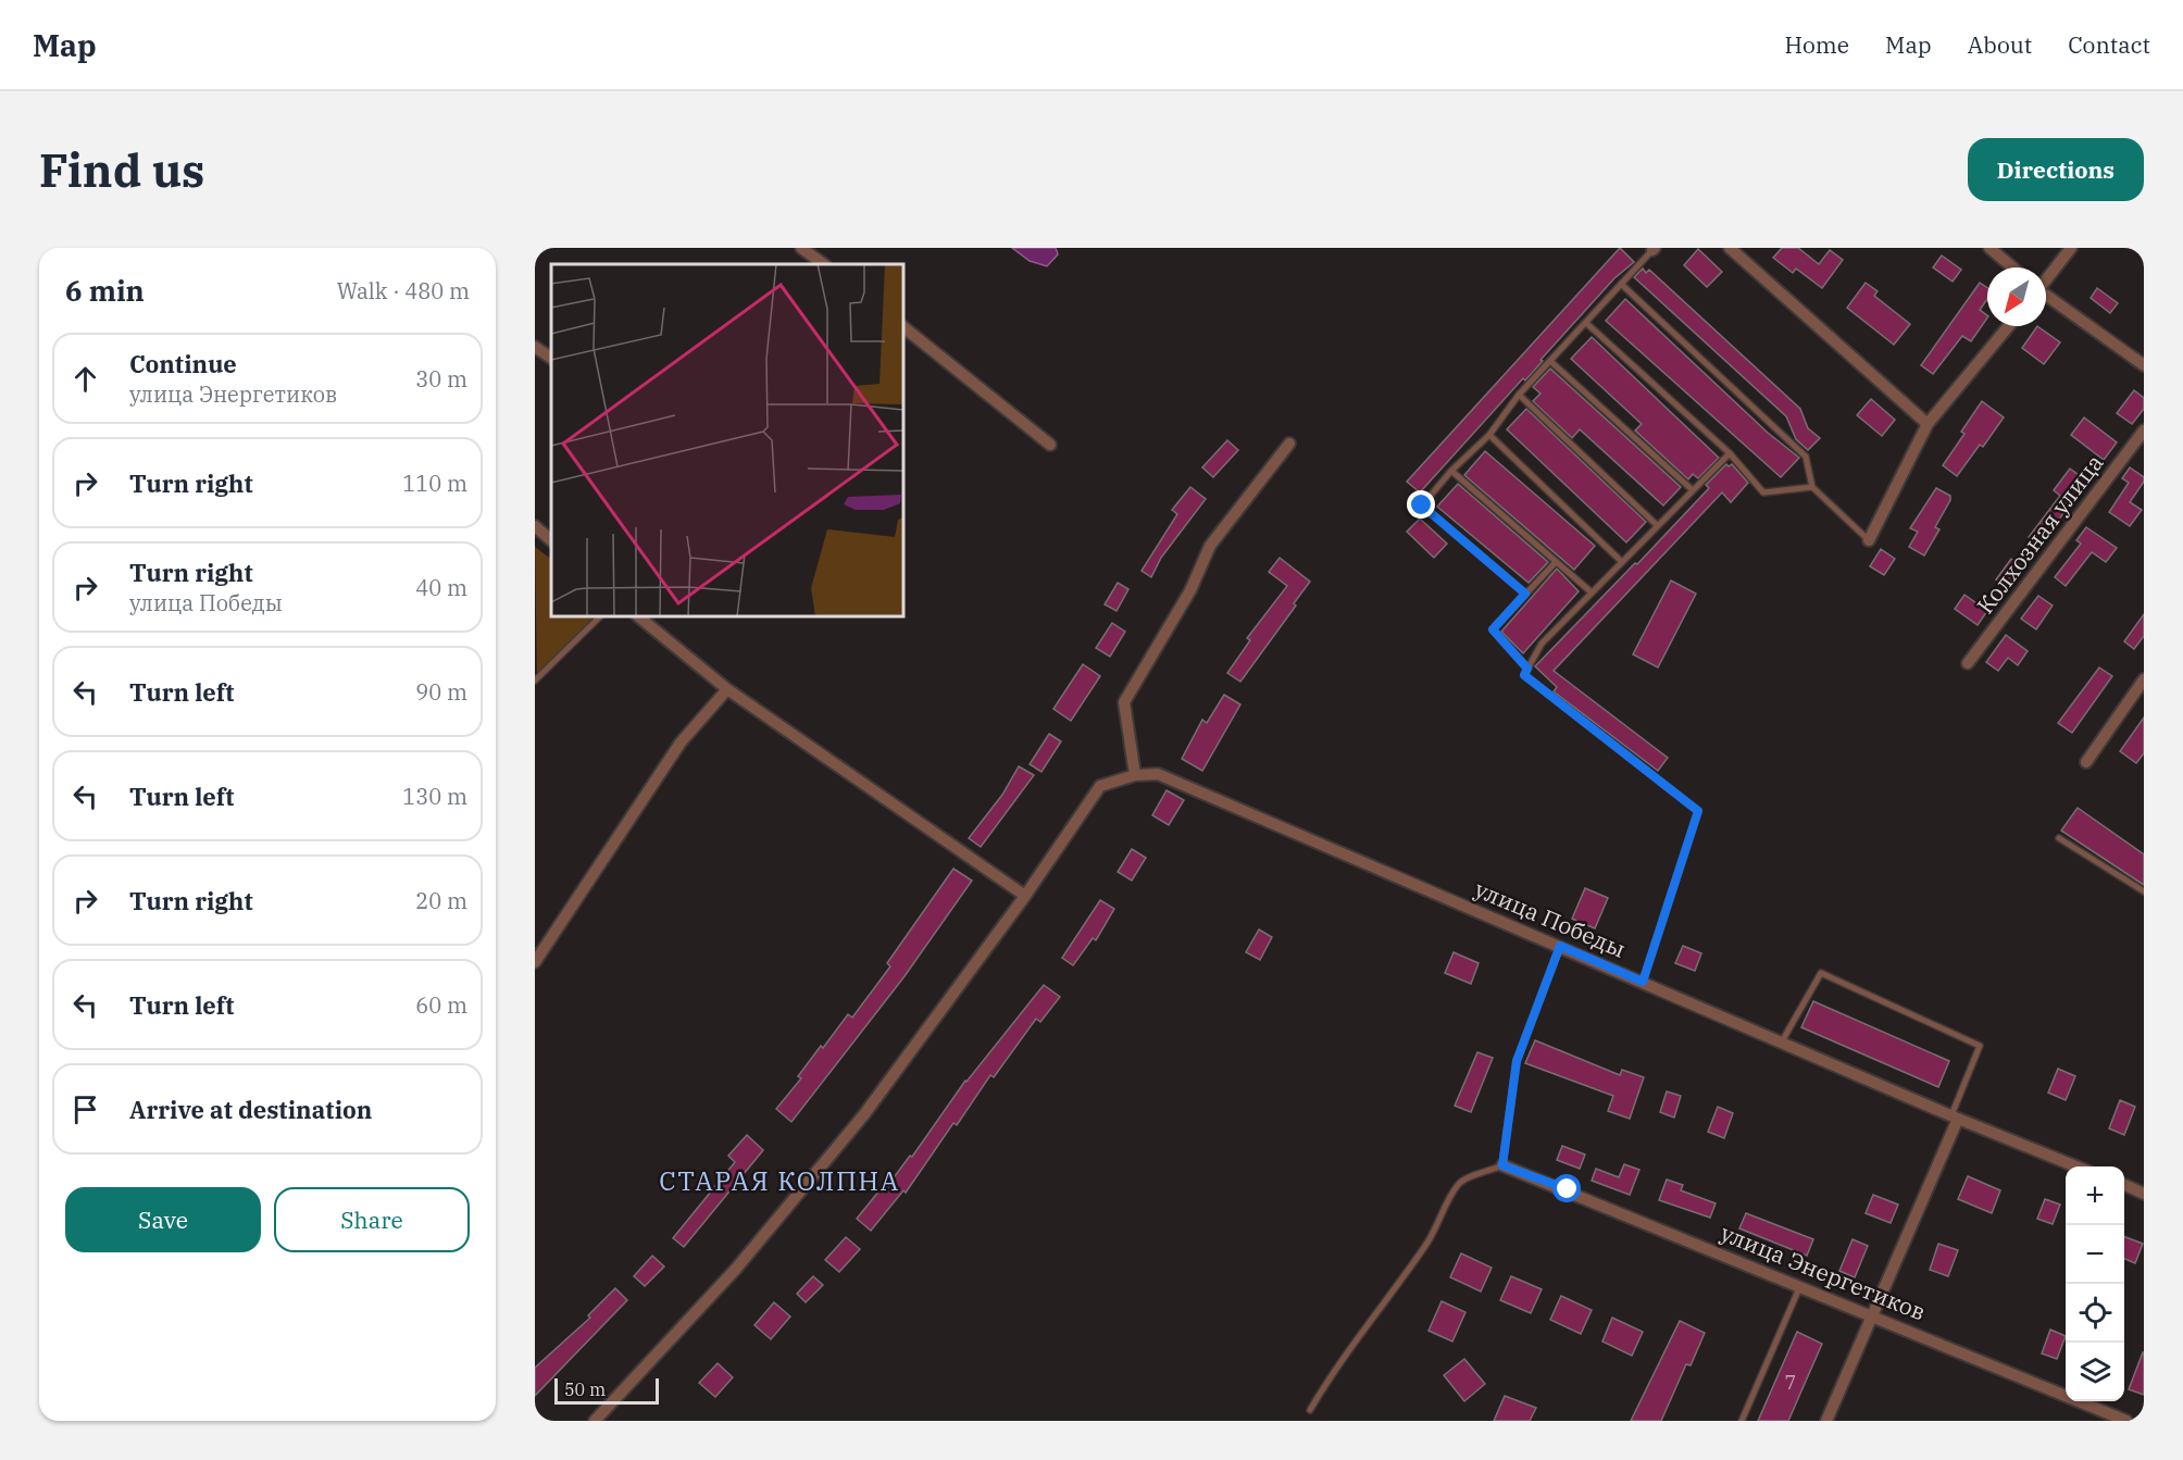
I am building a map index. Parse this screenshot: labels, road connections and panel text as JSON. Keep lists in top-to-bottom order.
{
  "streets": {
    "street": ["Колхозная улица", "улица Победы", "улица Энергетиков"]
  },
  "districts": ["СТАРАЯ КОЛПНА"],
  "house_numbers": ["7"],
  "scale_bar": "50 m",
  "north": "bottom left",
  "page": {
    "header": "Map",
    "nav": [
      "Home",
      "Map",
      "About",
      "Contact"
    ],
    "buttons": [
      "Directions",
      ["Save", "Share"]
    ],
    "title": "Find us",
    "heading": ["6 min", "Walk · 480 m"],
    "list": [
      ["Continue", "улица Энергетиков", "30 m"],
      ["Turn right", "110 m"],
      ["Turn right", "улица Победы", "40 m"],
      ["Turn left", "90 m"],
      ["Turn left", "130 m"],
      ["Turn right", "20 m"],
      ["Turn left", "60 m"],
      "Arrive at destination"
    ],
    "map_buttons": ["+", "−"],
    "scale": "50 m"
  }
}
